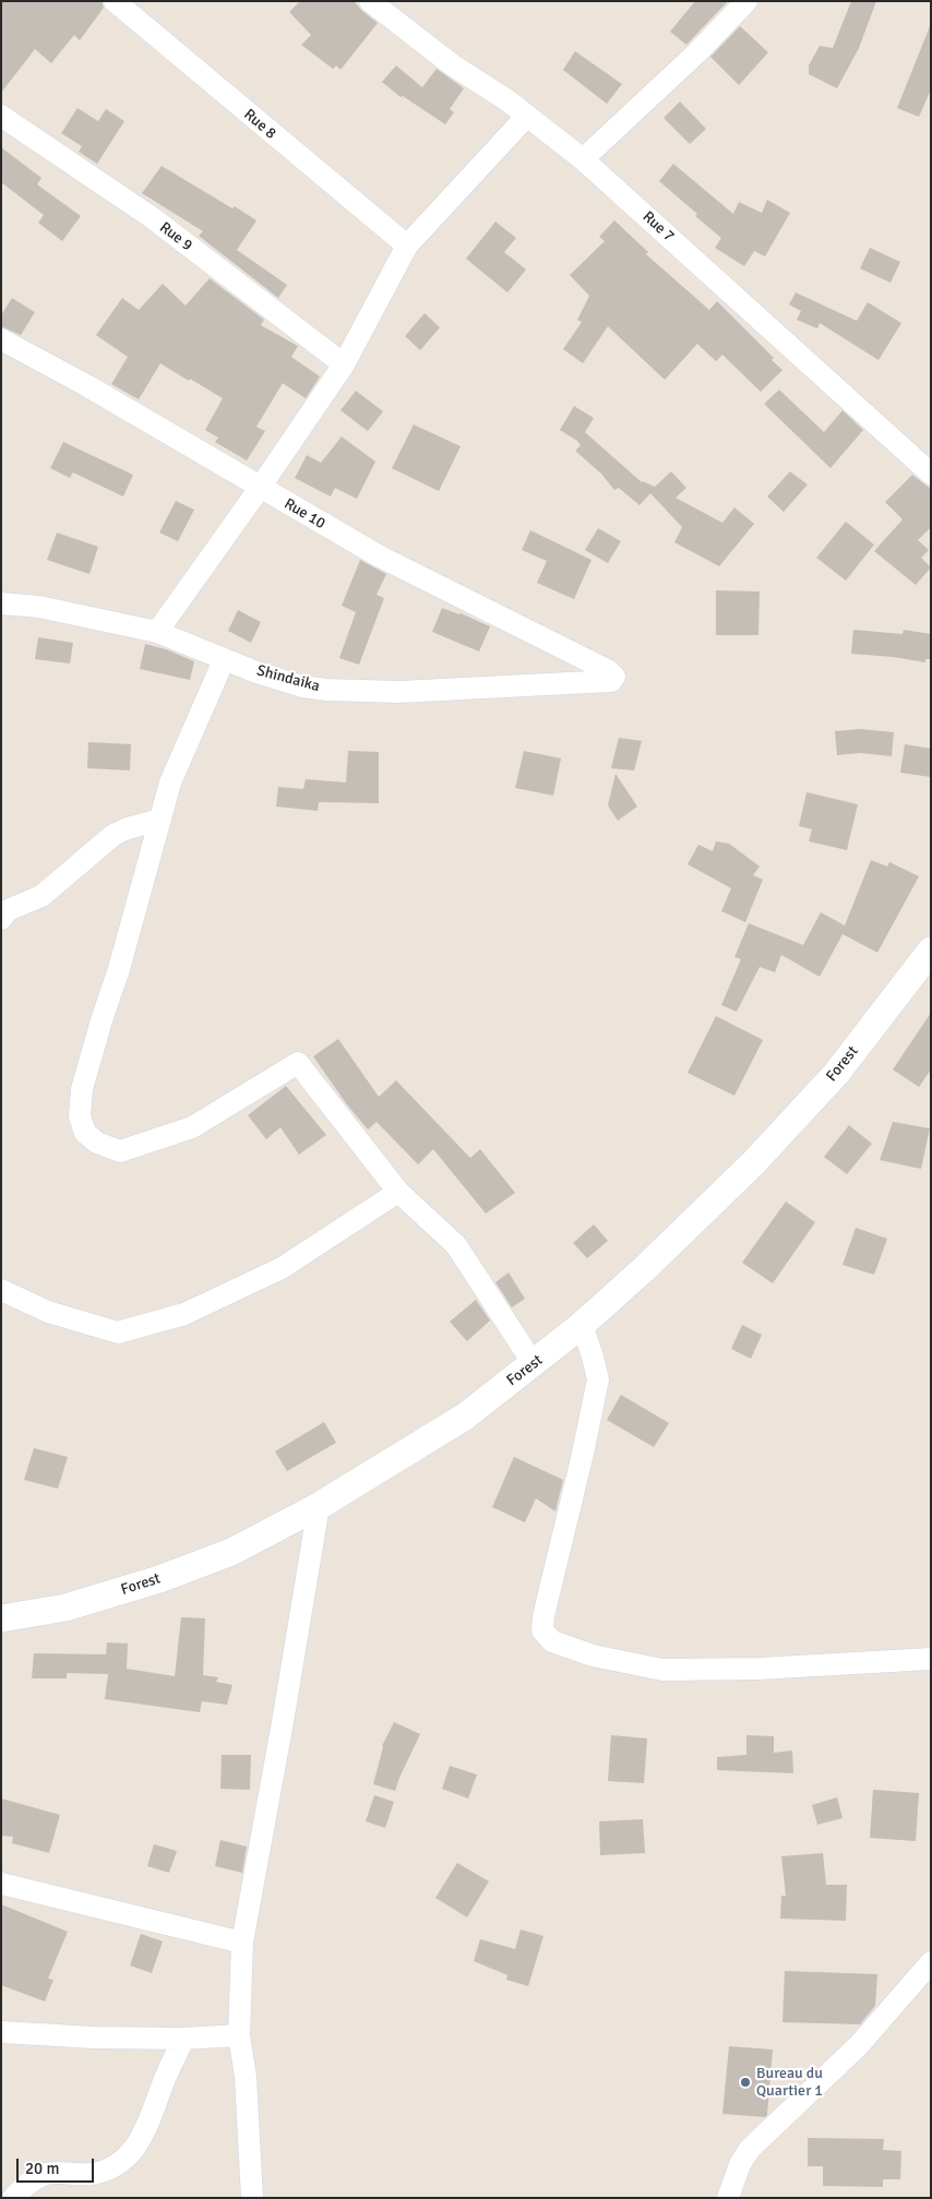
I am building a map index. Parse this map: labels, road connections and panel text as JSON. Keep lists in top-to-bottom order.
{
  "streets": {
    "street": [
      "Rue 8",
      "Rue 7",
      "Rue 9",
      "Rue 10",
      "Shindaika",
      "Forest"
    ]
  },
  "crossings": [
    ["Rue 10", "Shindaika"]
  ],
  "places": ["Bureau du Quartier 1"],
  "scale_bar": "20 m"
}
